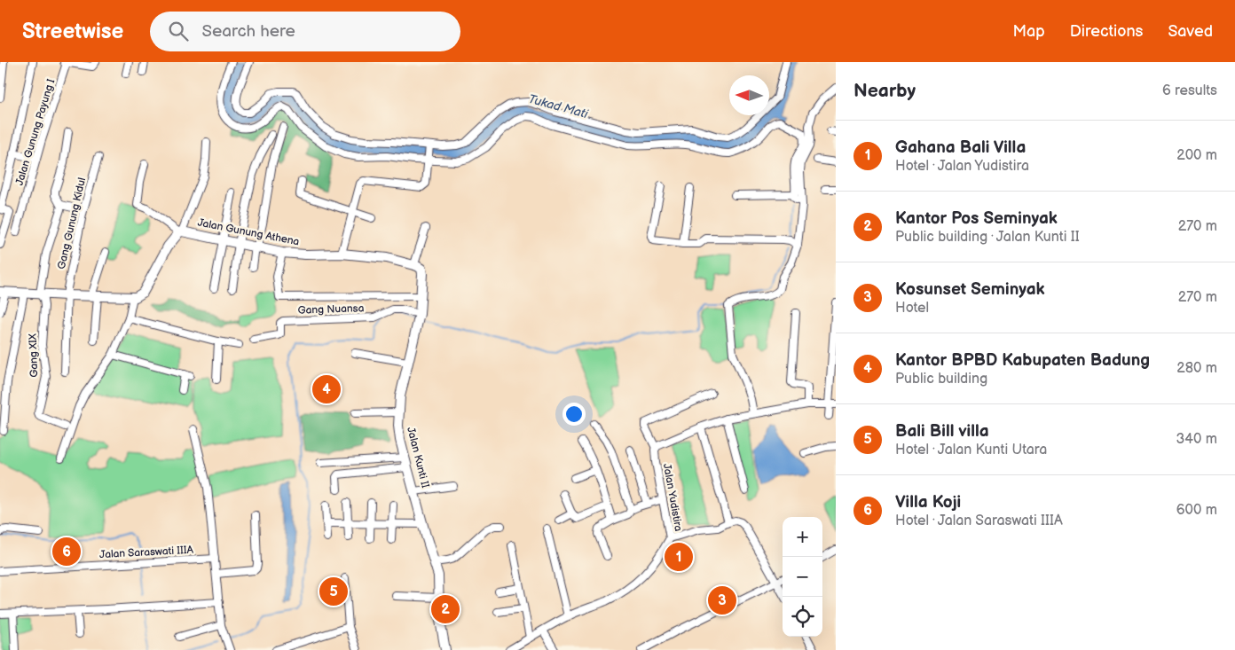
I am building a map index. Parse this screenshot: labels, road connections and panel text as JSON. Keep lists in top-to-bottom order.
{
  "streets": {
    "street": [
      "Jalan Gunung Payung I",
      "Gang Gunung Kidul",
      "Jalan Gunung Athena",
      "Gang Nuansa",
      "Gang XIX",
      "Jalan Kunti II",
      "Jalan Yudistira",
      "Jalan Saraswati IIIA"
    ]
  },
  "crossings": [
    ["Jalan Gunung Athena", "Jalan Kunti II"],
    ["Gang Nuansa", "Jalan Kunti II"]
  ],
  "water": ["Tukad Mati"],
  "north": "left",
  "page": {
    "header": "Streetwise",
    "search": "Search here",
    "nav": ["Map", "Directions", "Saved"],
    "heading": ["Nearby", "6 results"],
    "list": [
      {
        "mark": "1",
        "name": "Gahana Bali Villa",
        "note": "Hotel · Jalan Yudistira",
        "value": "200 m"
      },
      {
        "mark": "2",
        "name": "Kantor Pos Seminyak",
        "note": "Public building · Jalan Kunti II",
        "value": "270 m"
      },
      {
        "mark": "3",
        "name": "Kosunset Seminyak",
        "note": "Hotel",
        "value": "270 m"
      },
      {
        "mark": "4",
        "name": "Kantor BPBD Kabupaten Badung",
        "note": "Public building",
        "value": "280 m"
      },
      {
        "mark": "5",
        "name": "Bali Bill villa",
        "note": "Hotel · Jalan Kunti Utara",
        "value": "340 m"
      },
      {
        "mark": "6",
        "name": "Villa Koji",
        "note": "Hotel · Jalan Saraswati IIIA",
        "value": "600 m"
      }
    ],
    "pins": [
      "4",
      "6",
      "1",
      "5",
      "3",
      "2"
    ],
    "map_buttons": ["+", "−"]
  }
}
